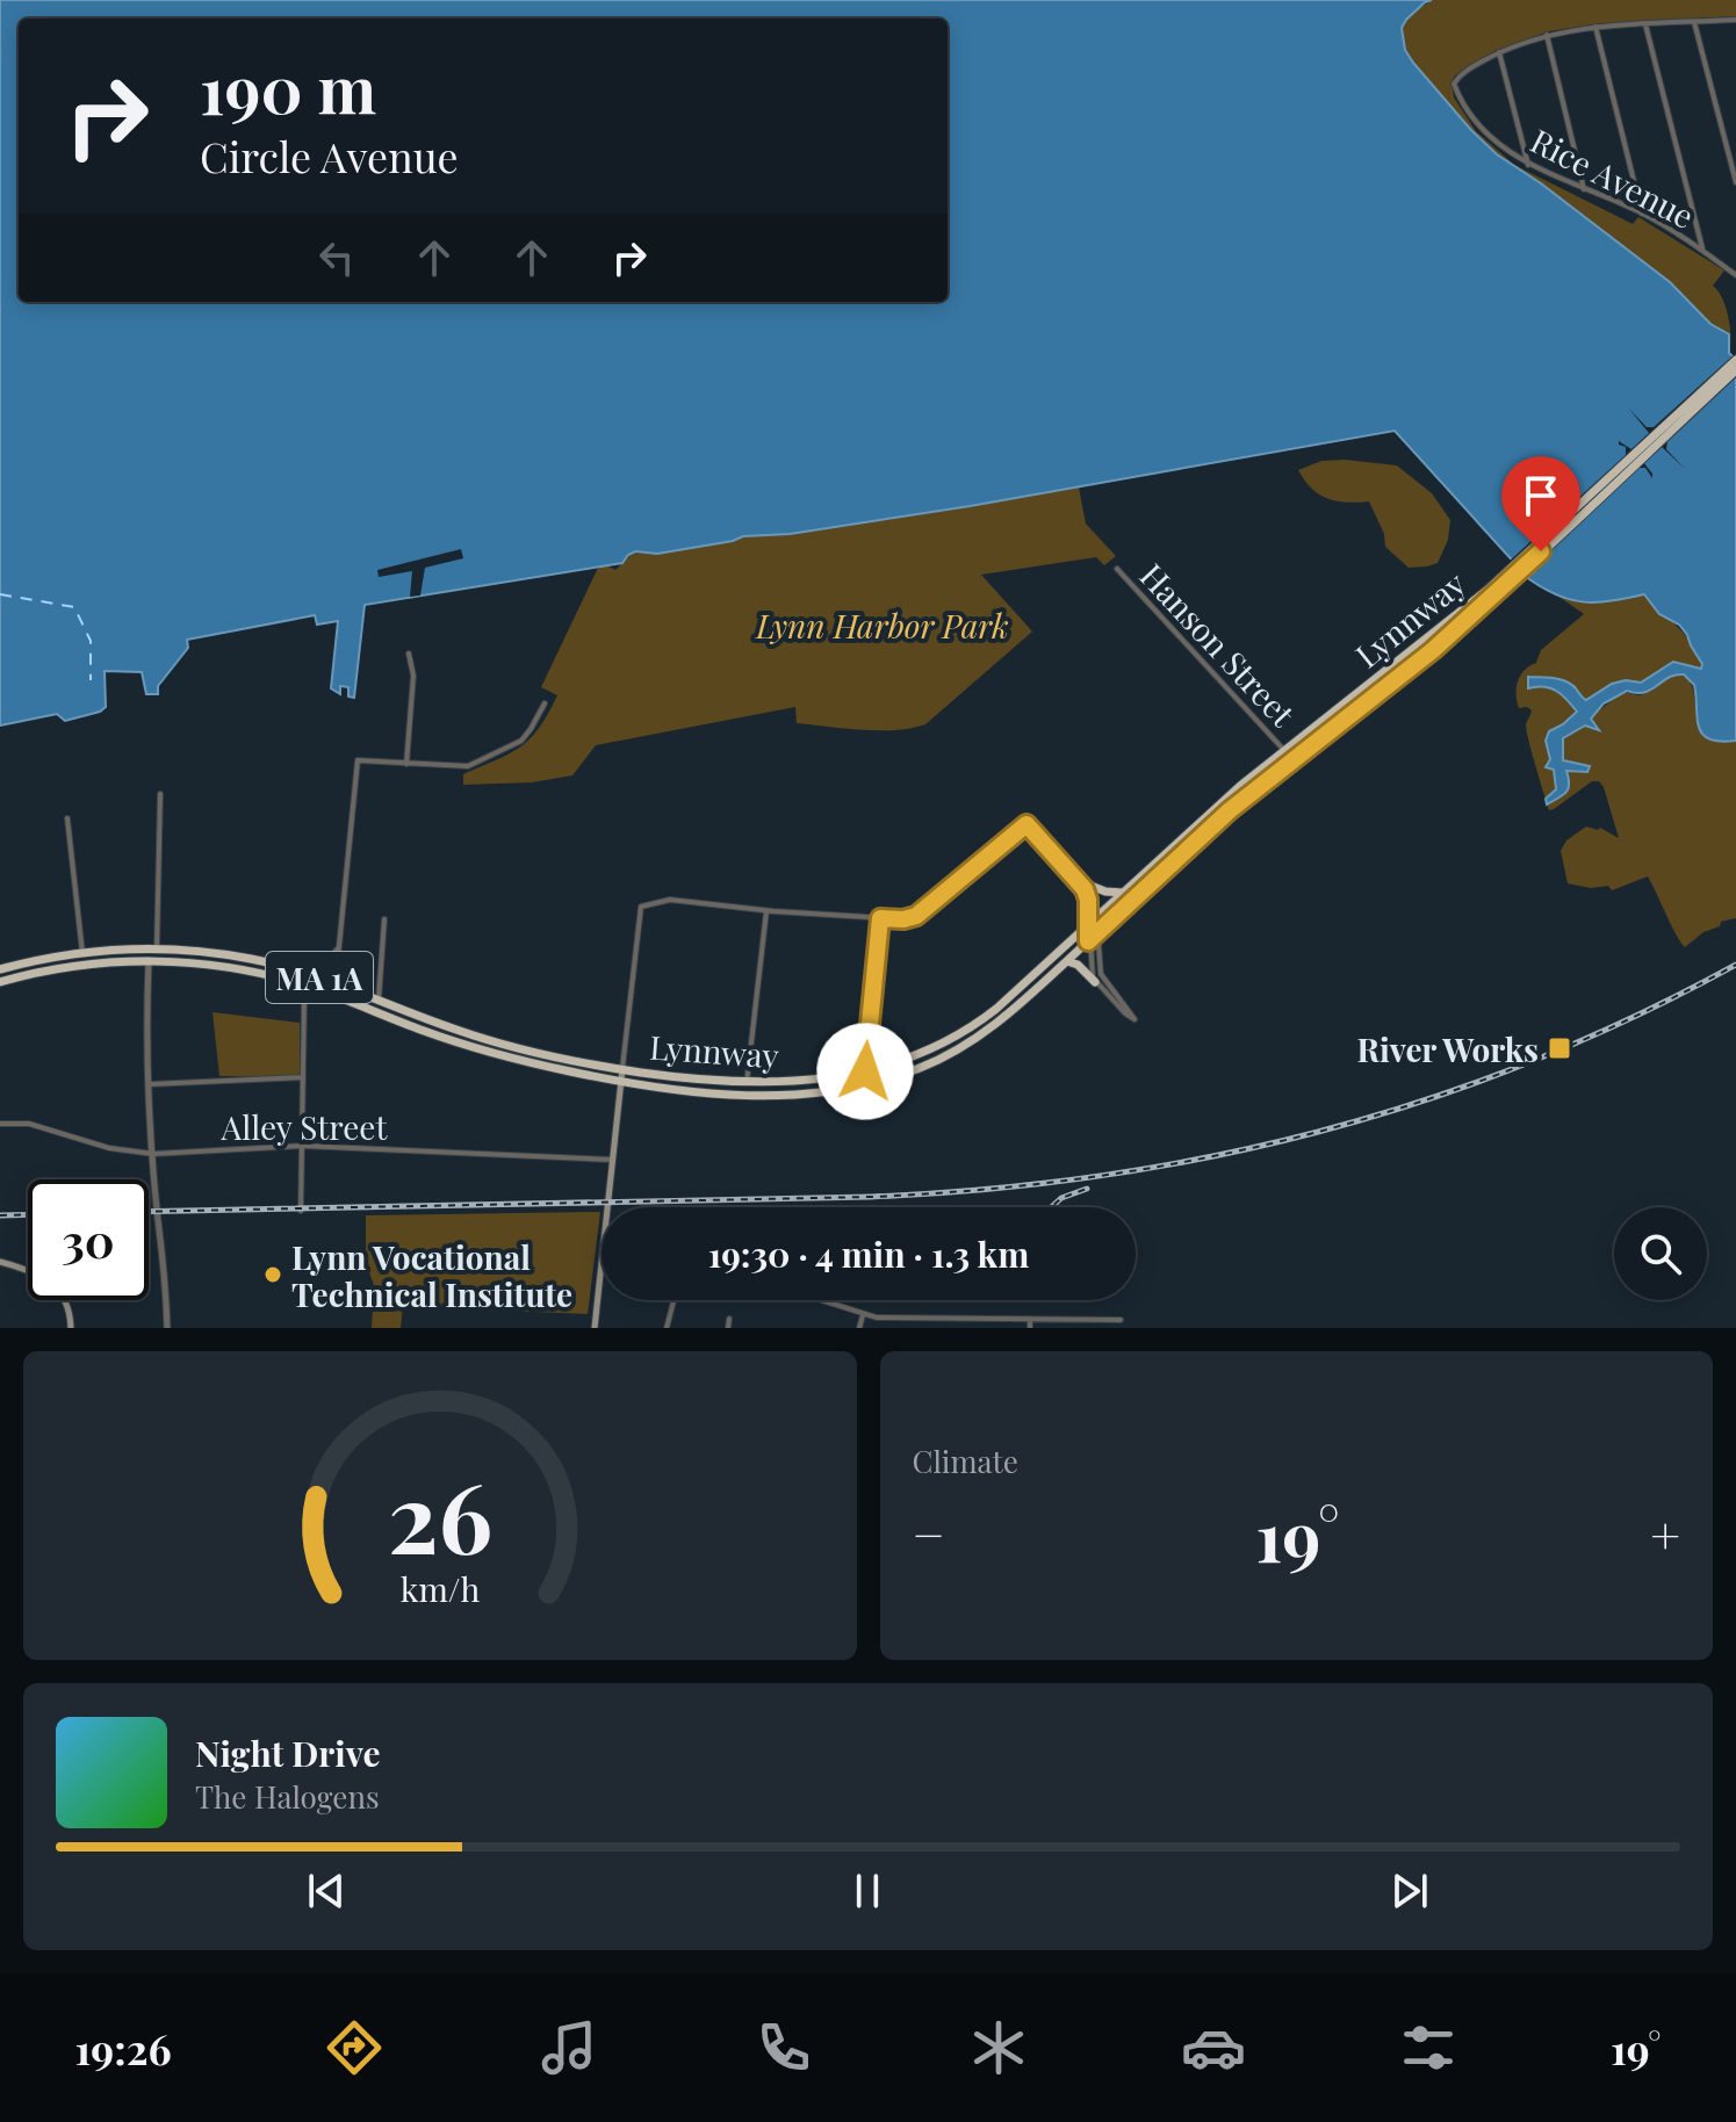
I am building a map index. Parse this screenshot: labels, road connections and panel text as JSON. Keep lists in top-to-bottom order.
{
  "streets": {
    "highway": ["Lynnway", "MA 1A"],
    "street": ["Rice Avenue", "Hanson Street", "Alley Street"]
  },
  "crossings": [
    ["Lynnway", "Hanson Street"],
    ["Lynnway", "MA 1A"]
  ],
  "parks": ["Lynn Harbor Park"],
  "places": {
    "transit": ["River Works"],
    "other": ["Lynn Vocational Technical Institute"]
  },
  "page": {
    "turn": ["190 m", "Circle Avenue"],
    "limit": "30",
    "trip": "19:30 · 4 min · 1.3 km",
    "tile": "Climate",
    "heat": ["−", "19°", "+"],
    "song": ["Night Drive", "The Halogens"],
    "tabs": ["19:26", "19°"],
    "gauge": ["26", "km/h"]
  }
}
